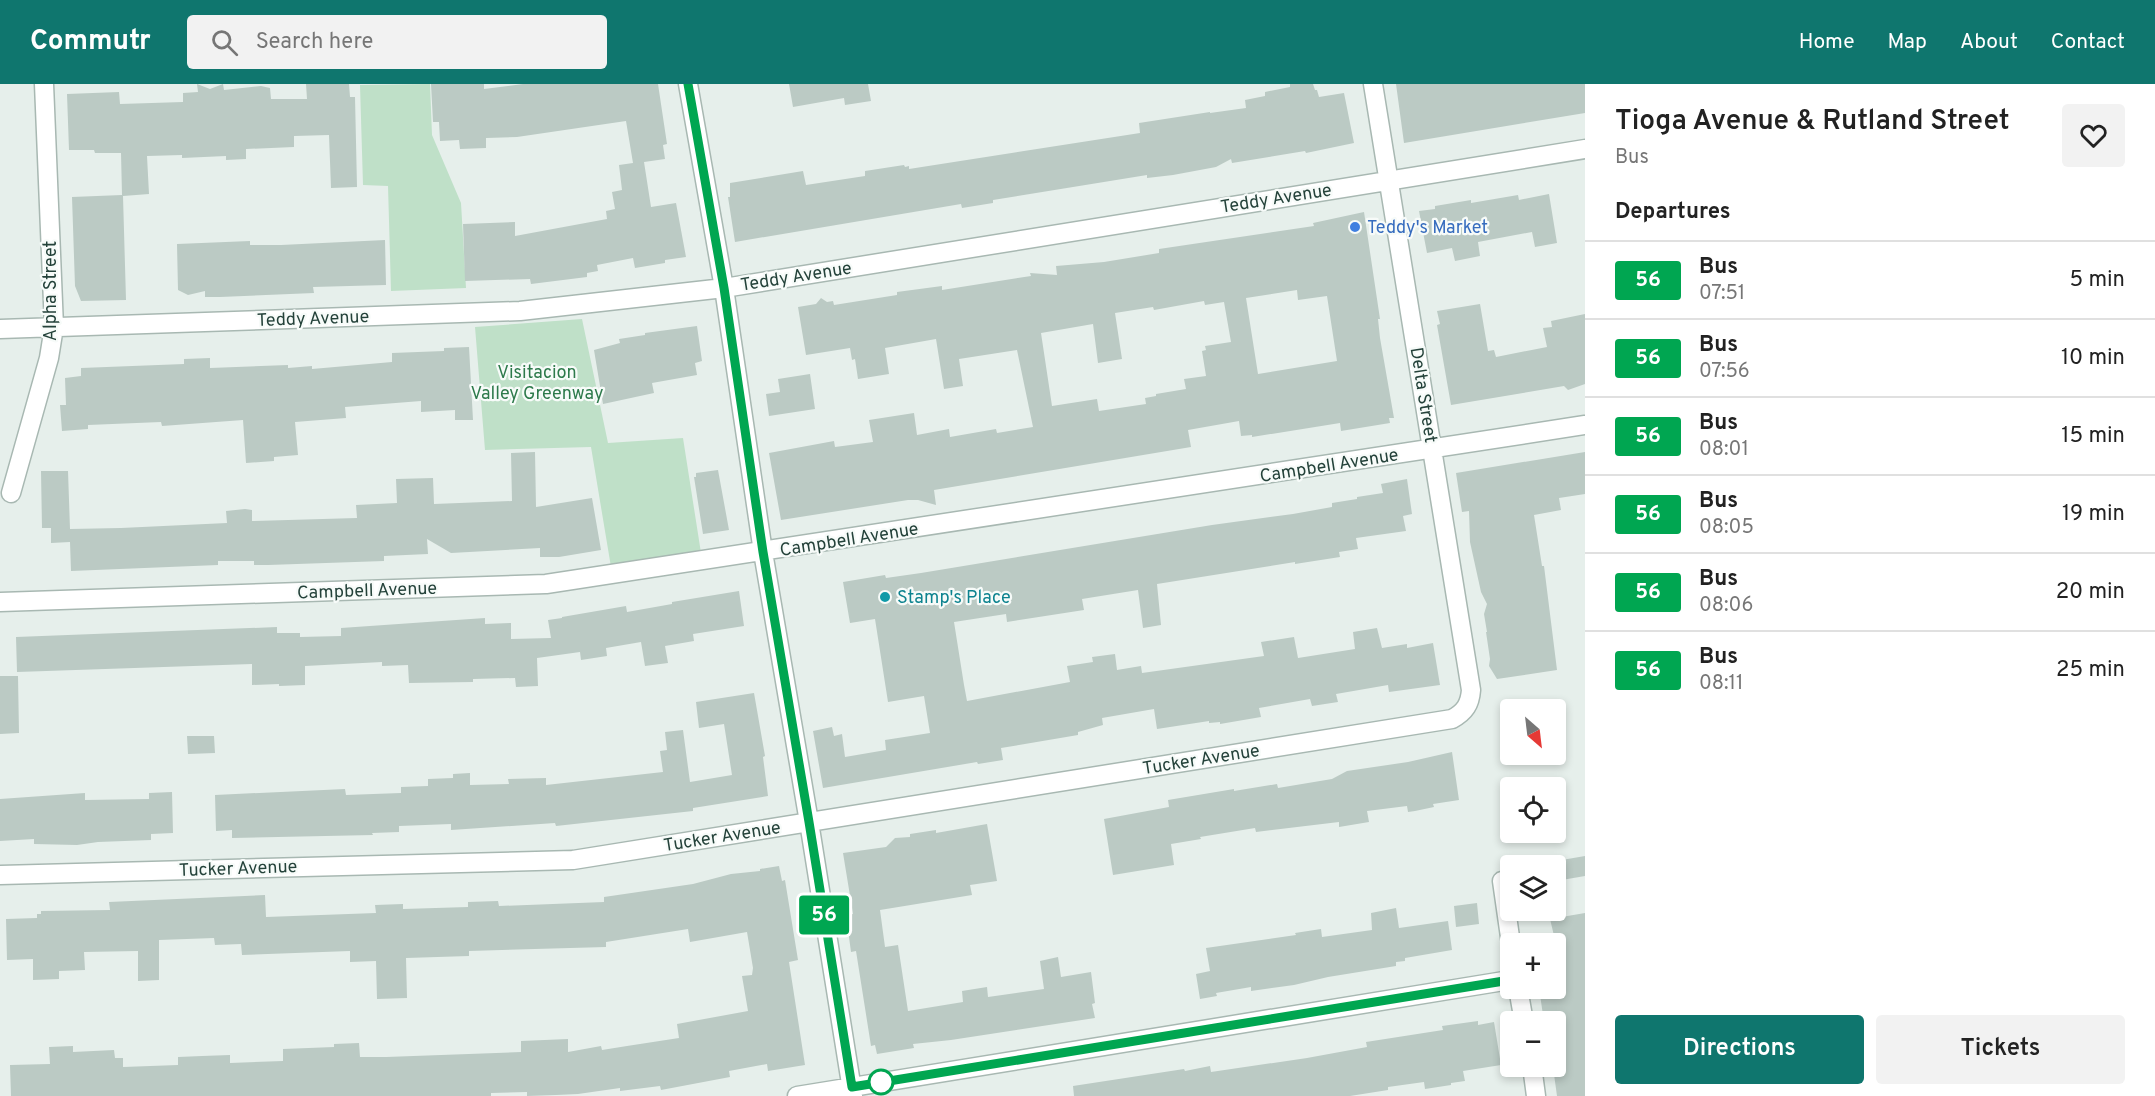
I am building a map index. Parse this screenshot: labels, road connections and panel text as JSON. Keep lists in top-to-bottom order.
{
  "streets": {
    "street": [
      "Teddy Avenue",
      "Alpha Street",
      "Delta Street",
      "Campbell Avenue",
      "Tucker Avenue"
    ]
  },
  "crossings": [
    ["Teddy Avenue", "Alpha Street"],
    ["Teddy Avenue", "Delta Street"],
    ["Delta Street", "Campbell Avenue"],
    ["Delta Street", "Tucker Avenue"]
  ],
  "parks": ["Visitacion Valley Greenway"],
  "places": ["Teddy's Market", "Stamp's Place"],
  "lines": ["bus line 56"],
  "north": "bottom right",
  "page": {
    "header": "Commutr",
    "search": "Search here",
    "nav": [
      "Home",
      "Map",
      "About",
      "Contact"
    ],
    "on_map": "56",
    "heading": [
      ["Tioga Avenue & Rutland Street", "Bus"],
      "Departures"
    ],
    "list": [
      {
        "mark": "56",
        "name": "Bus",
        "note": "07:51",
        "value": "5 min"
      },
      {
        "mark": "56",
        "name": "Bus",
        "note": "07:56",
        "value": "10 min"
      },
      {
        "mark": "56",
        "name": "Bus",
        "note": "08:01",
        "value": "15 min"
      },
      {
        "mark": "56",
        "name": "Bus",
        "note": "08:05",
        "value": "19 min"
      },
      {
        "mark": "56",
        "name": "Bus",
        "note": "08:06",
        "value": "20 min"
      },
      {
        "mark": "56",
        "name": "Bus",
        "note": "08:11",
        "value": "25 min"
      }
    ],
    "map_buttons": ["+", "−"],
    "buttons": ["Directions", "Tickets"]
  }
}
